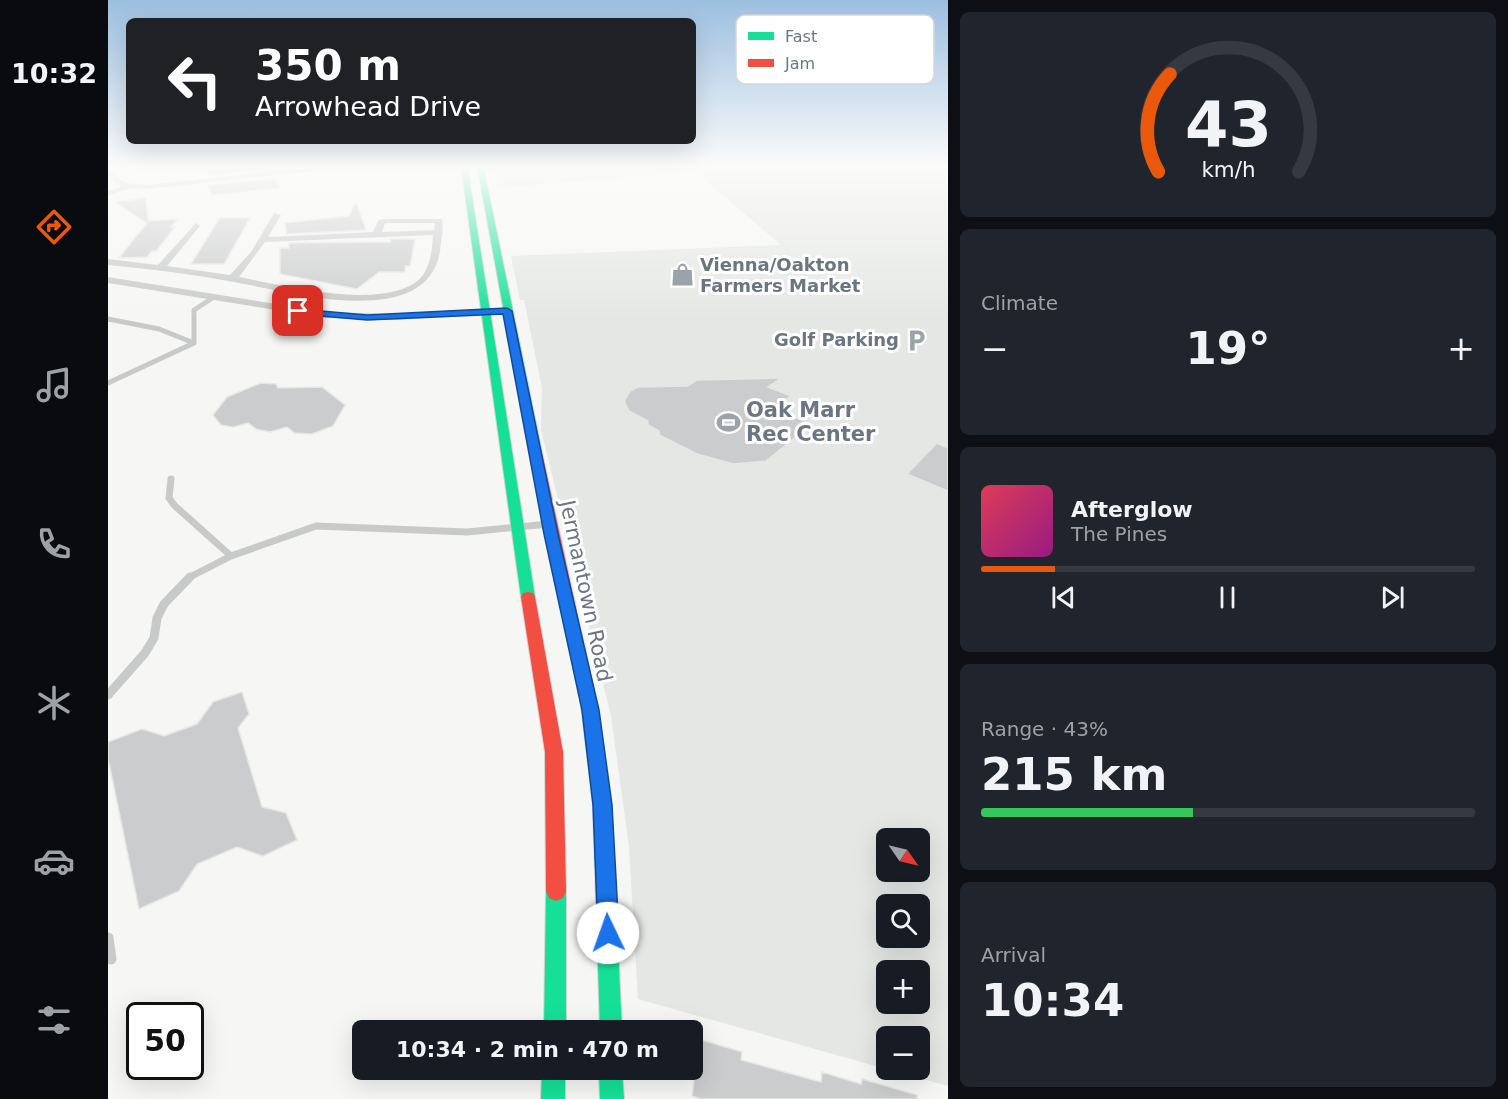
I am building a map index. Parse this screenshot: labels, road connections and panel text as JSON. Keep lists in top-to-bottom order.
{
  "streets": {
    "main road": ["Jermantown Road"]
  },
  "places": {
    "shop": ["Vienna/Oakton Farmers Market"],
    "parking": ["Golf Parking"],
    "sports": ["Oak Marr Rec Center"]
  },
  "legend": ["Fast", "Jam"],
  "north": "bottom right",
  "page": {
    "tabs": "10:32",
    "turn": ["350 m", "Arrowhead Drive"],
    "tile": [
      "Climate",
      ["Range · 43%", "215 km"],
      ["Arrival", "10:34"]
    ],
    "heat": ["−", "19°", "+"],
    "song": ["Afterglow", "The Pines"],
    "map_buttons": ["+", "−"],
    "limit": "50",
    "trip": "10:34 · 2 min · 470 m",
    "gauge": ["43", "km/h"]
  }
}
